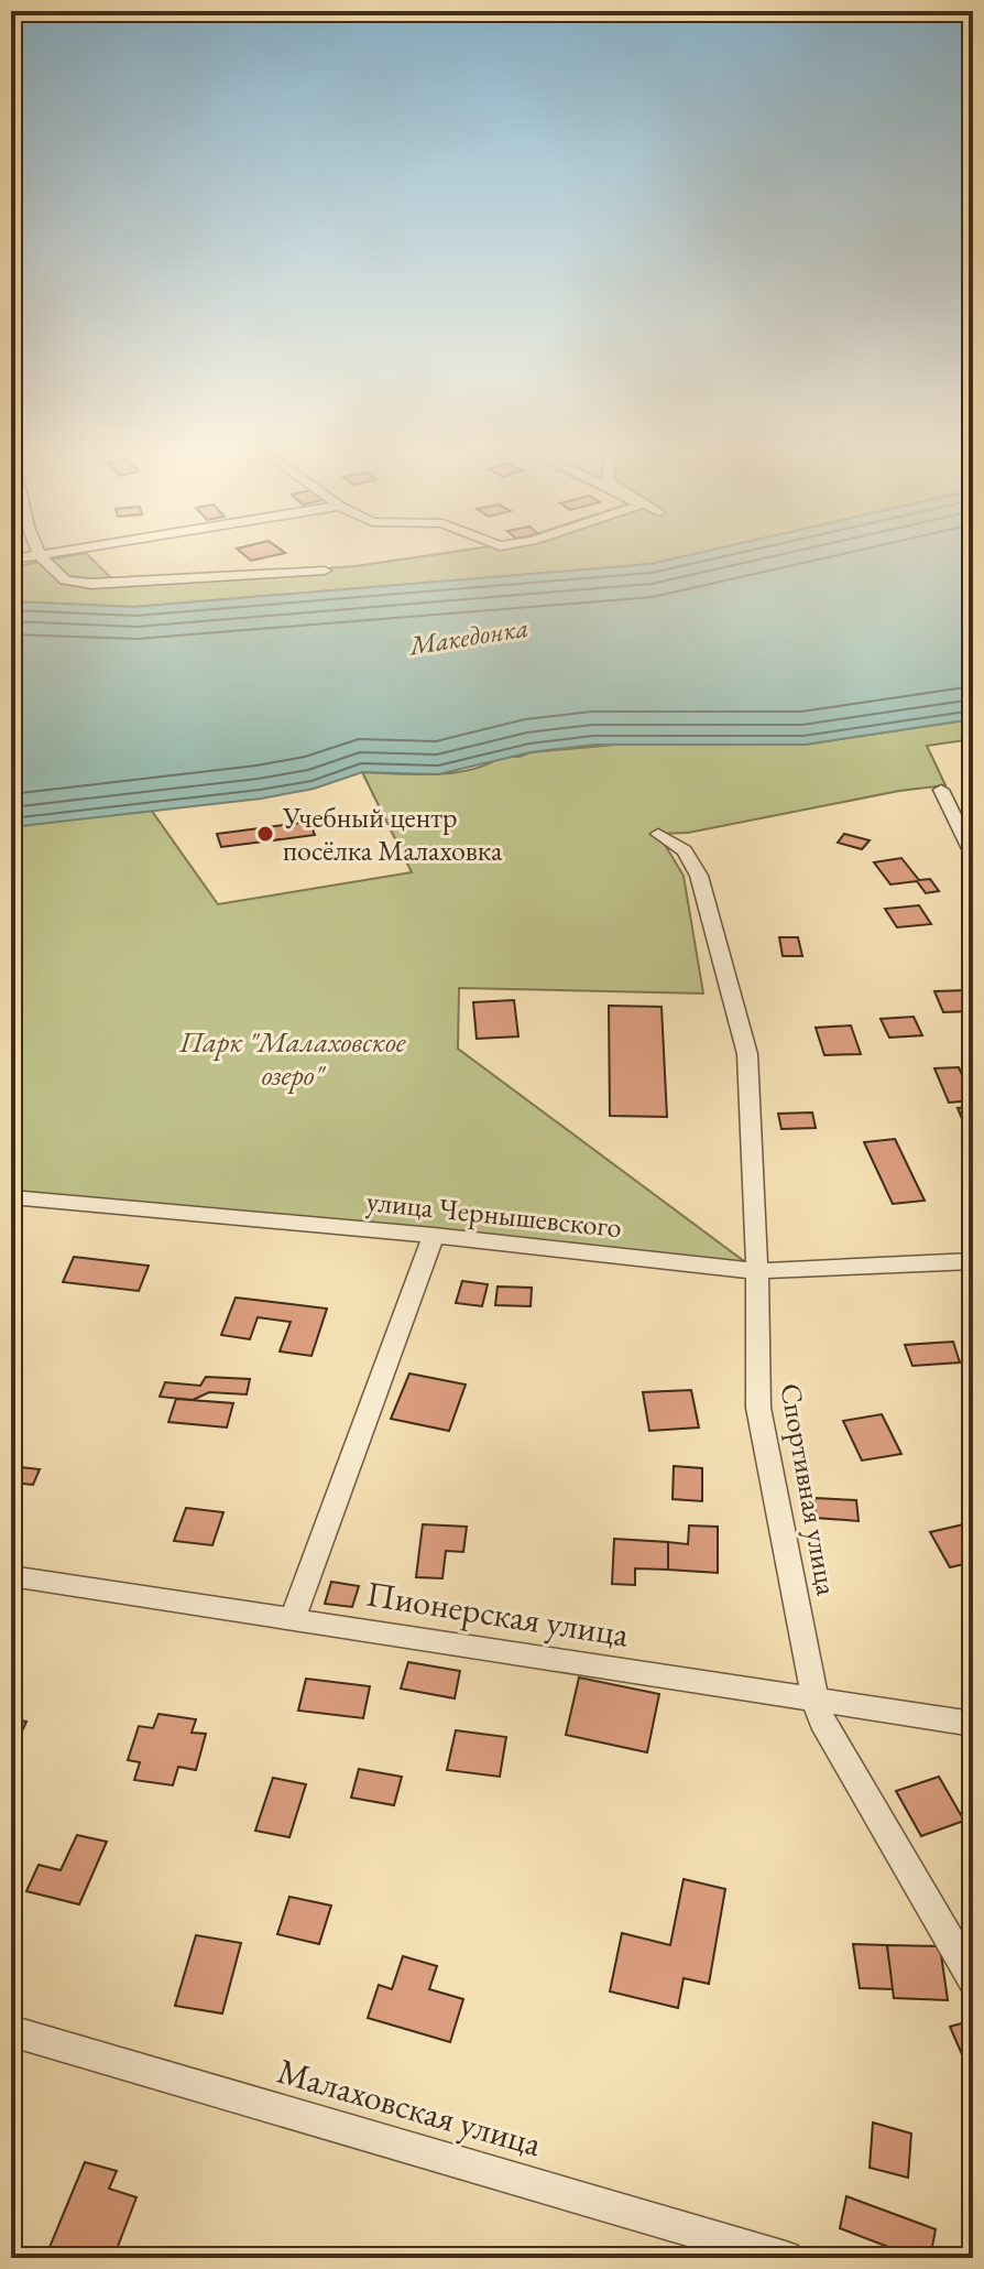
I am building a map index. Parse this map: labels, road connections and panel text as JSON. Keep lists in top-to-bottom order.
{
  "streets": {
    "street": [
      "улица Чернышевского",
      "Спортивная улица",
      "Пионерская улица",
      "Малаховская улица"
    ]
  },
  "crossings": [
    ["улица Чернышевского", "Спортивная улица"],
    ["Спортивная улица", "Пионерская улица"]
  ],
  "water": ["Македонка"],
  "parks": ["Парк \"Малаховское озеро\""],
  "places": ["Учебный центр посёлка Малаховка"]
}
